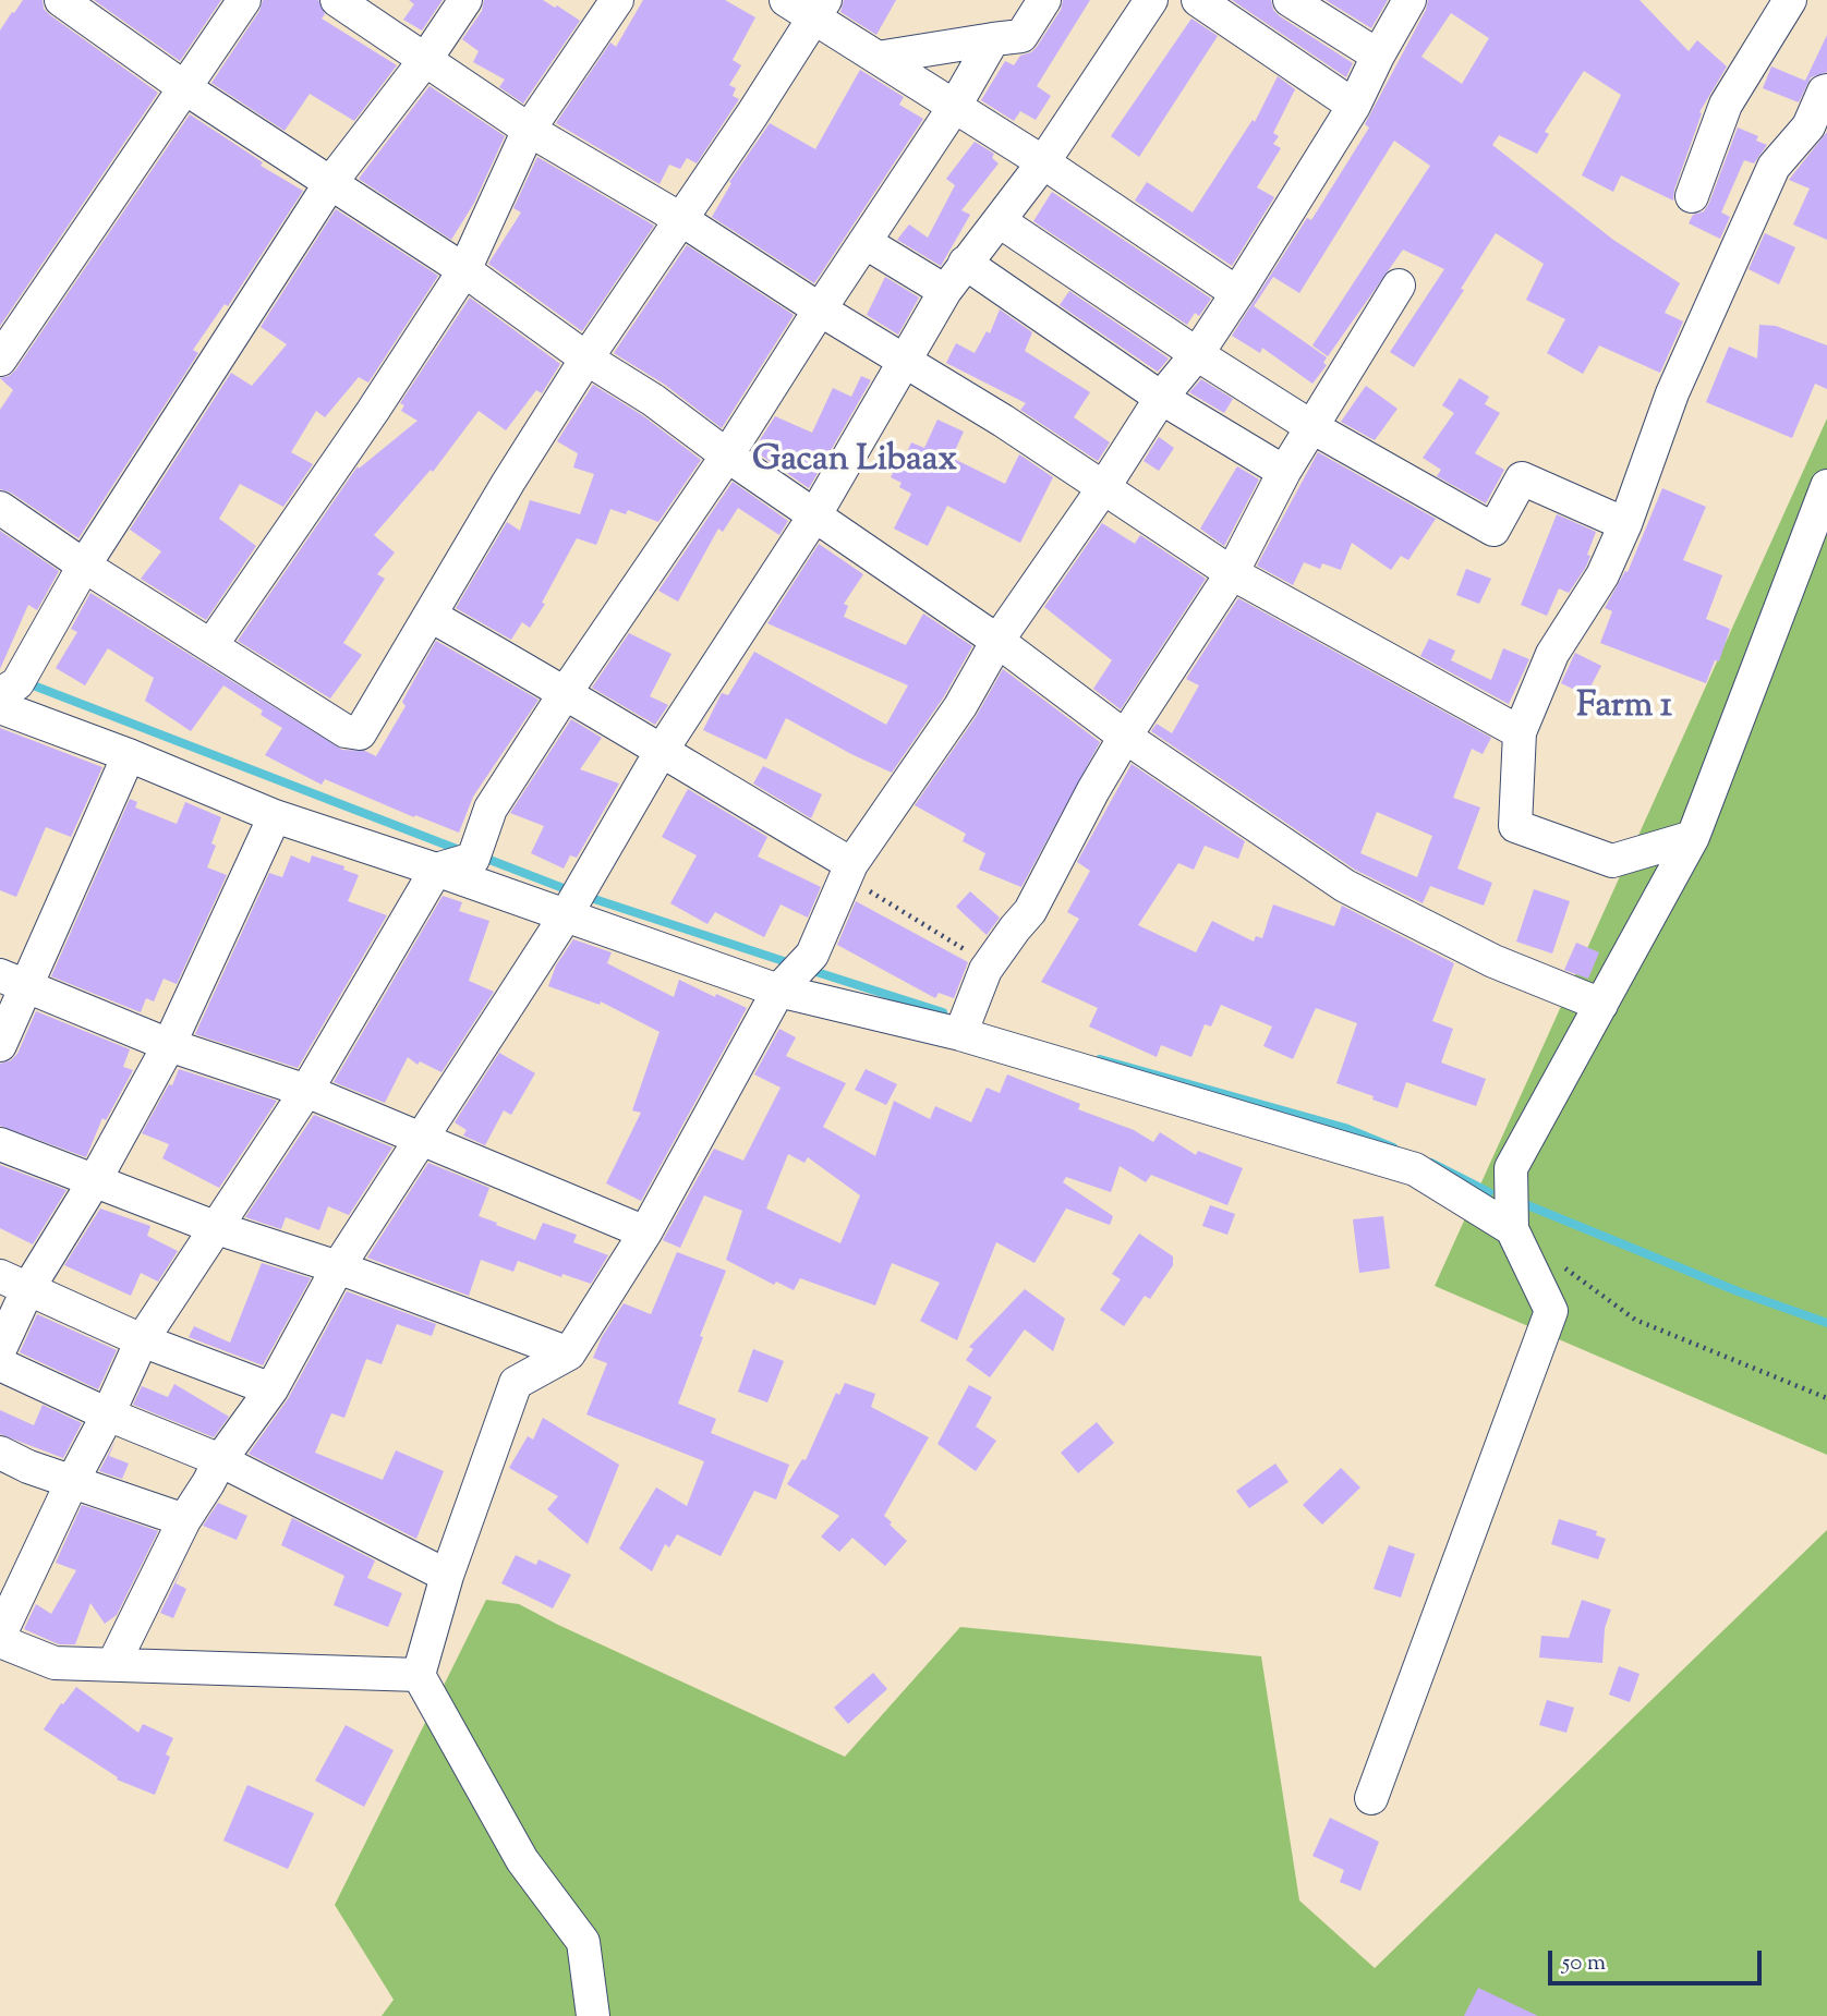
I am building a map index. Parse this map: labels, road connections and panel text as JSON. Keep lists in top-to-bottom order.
{
  "districts": ["Gacan Libaax", "Farm 1"],
  "scale_bar": "50 m"
}
